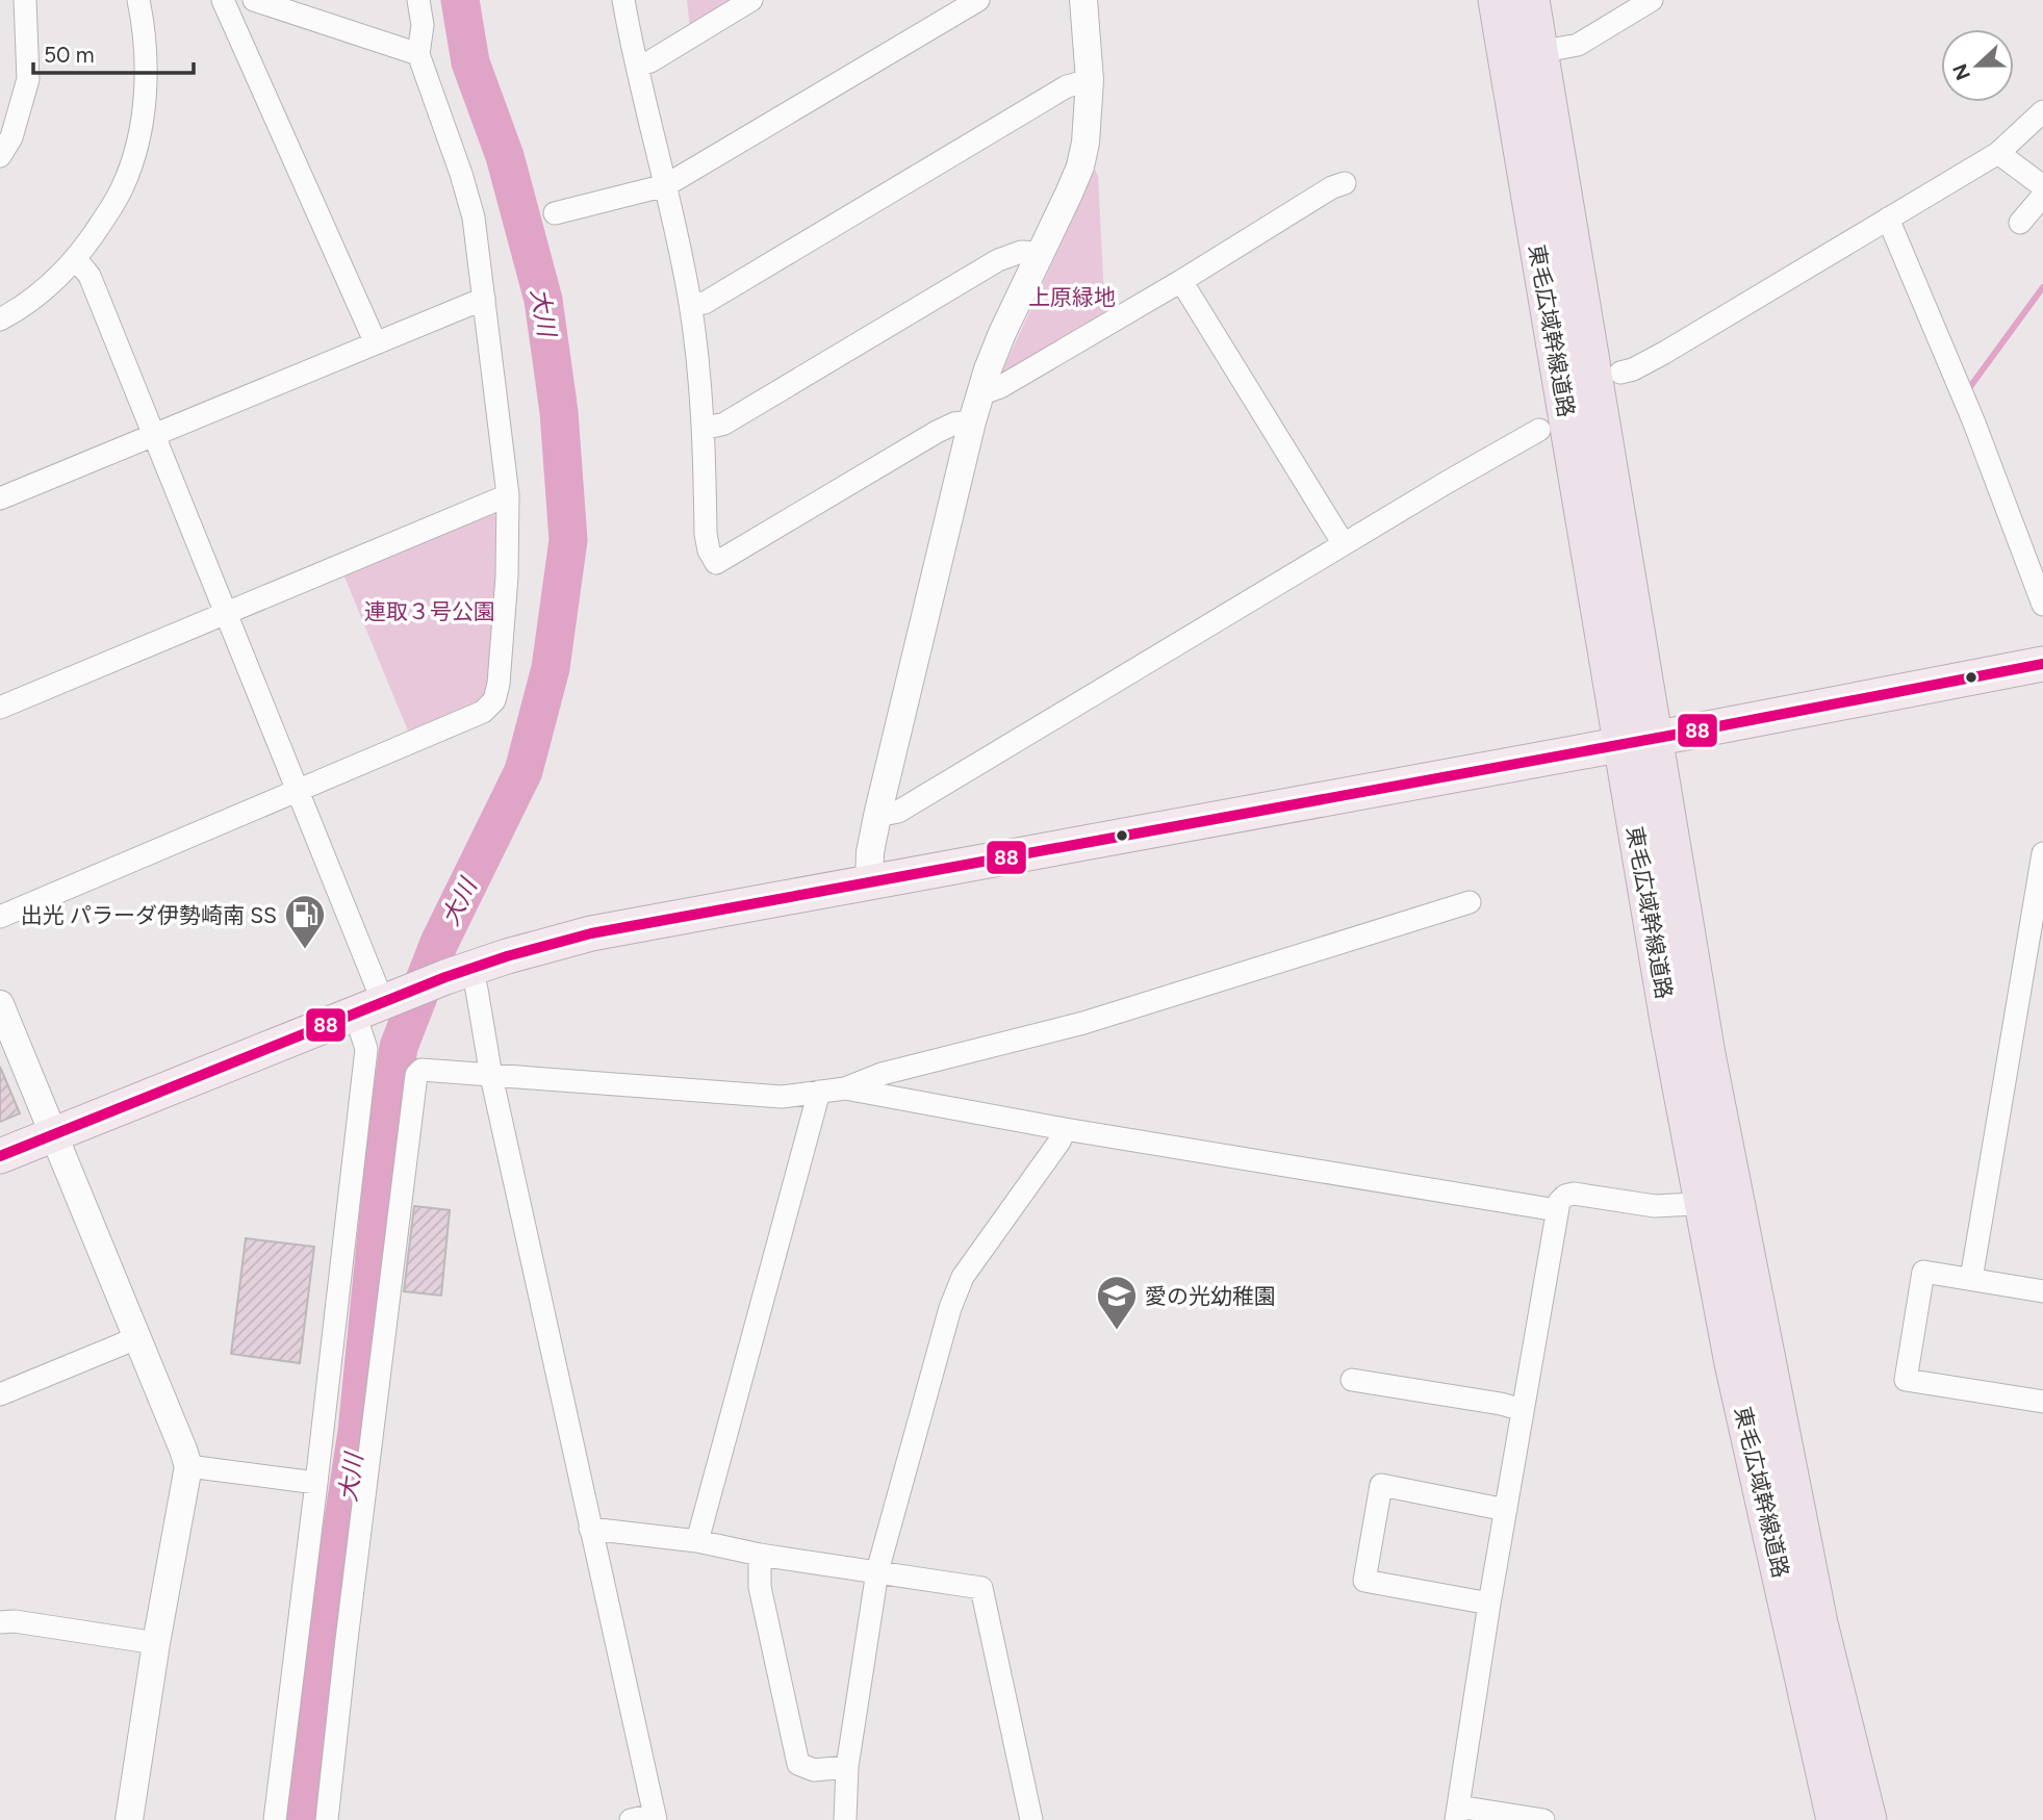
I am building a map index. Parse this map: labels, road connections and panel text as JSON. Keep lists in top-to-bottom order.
{
  "streets": {
    "highway": ["東毛広域幹線道路"]
  },
  "water": ["大川"],
  "parks": ["上原緑地", "連取３号公園"],
  "places": {
    "fuel station": ["出光 パラーダ伊勢崎南 SS"],
    "school or university": ["愛の光幼稚園"]
  },
  "lines": ["transit line 88"],
  "scale_bar": "50 m",
  "north": "left"
}
